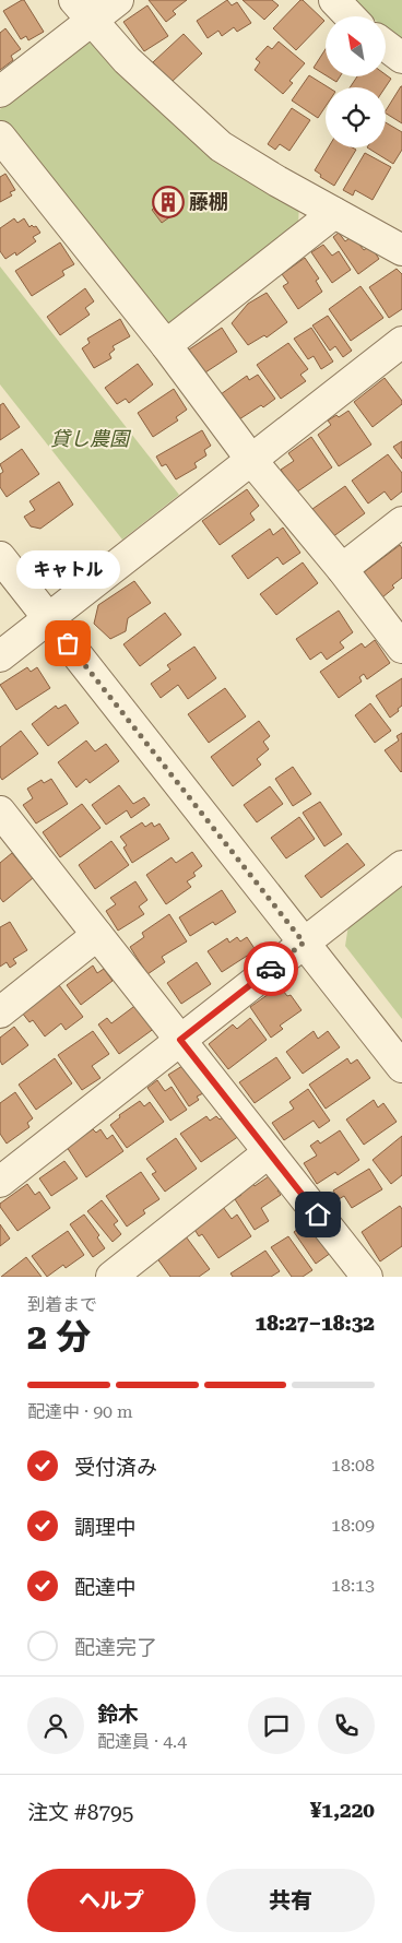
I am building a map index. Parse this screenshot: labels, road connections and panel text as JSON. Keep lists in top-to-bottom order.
{
  "parks": ["貸し農園"],
  "places": {
    "building": ["藤棚"],
    "other": ["キャトル"]
  },
  "north": "top left",
  "page": {
    "bubble": "キャトル",
    "heading": ["2 分", "到着まで", "18:27–18:32"],
    "panel": [
      "鈴木",
      "配達員 · 4.4",
      "注文 #8795",
      "¥1,220"
    ],
    "bar": "配達中 · 90 m",
    "list": [
      ["受付済み", "18:08"],
      ["調理中", "18:09"],
      ["配達中", "18:13"],
      "配達完了"
    ],
    "buttons": ["ヘルプ", "共有"]
  }
}
